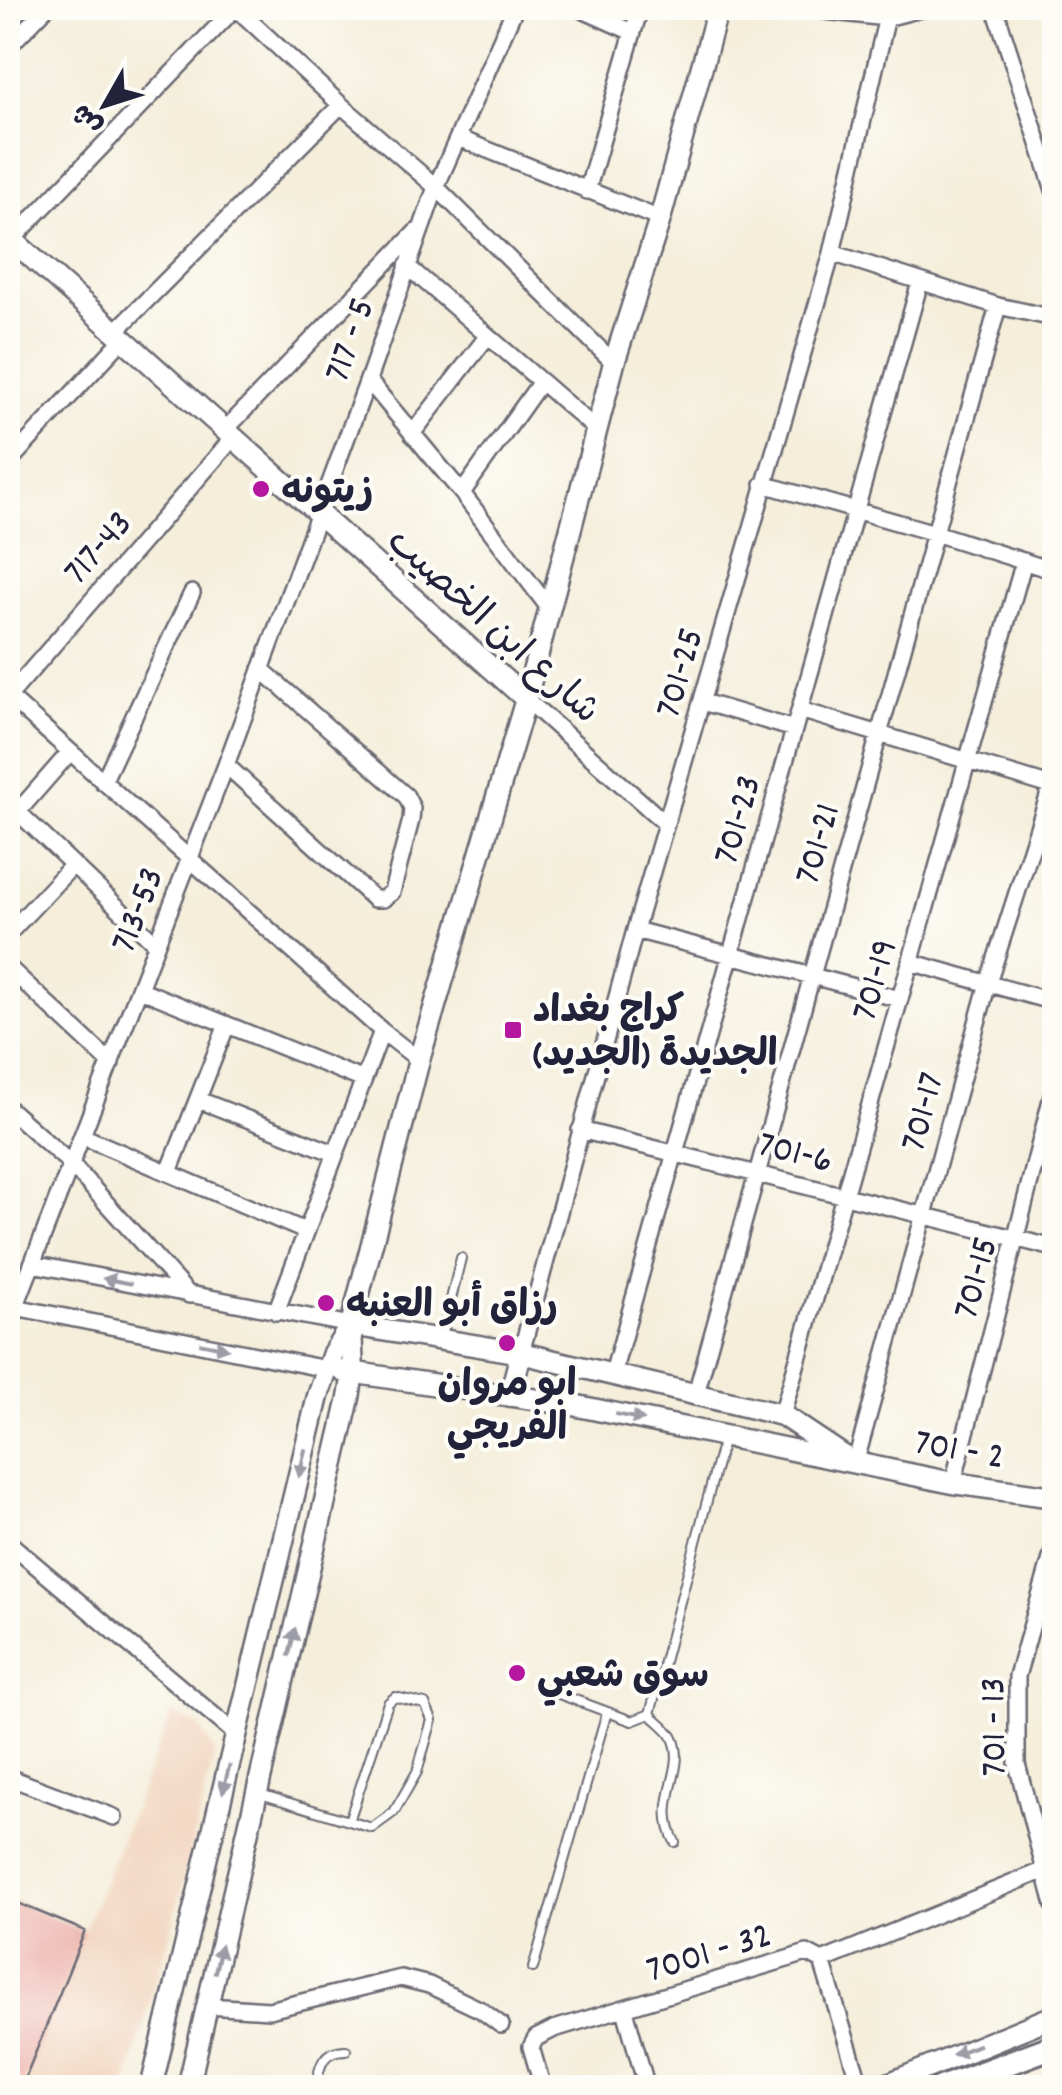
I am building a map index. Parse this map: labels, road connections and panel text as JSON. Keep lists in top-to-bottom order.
{
  "streets": {
    "street": [
      "717 - 5",
      "717-43",
      "شارع ابن الخصيب",
      "701-25",
      "701-23",
      "701-21",
      "713-53",
      "701-19",
      "701-17",
      "701-6",
      "701-15",
      "701 - 2",
      "701 - 13",
      "7001 - 32"
    ]
  },
  "crossings": [
    ["717 - 5", "717-43"],
    ["717 - 5", "شارع ابن الخصيب"],
    ["717 - 5", "713-53"],
    ["717-43", "شارع ابن الخصيب"],
    ["شارع ابن الخصيب", "701-25"],
    ["شارع ابن الخصيب", "713-53"],
    ["701-25", "701-6"],
    ["701-23", "701-6"],
    ["701-21", "701-6"],
    ["701-19", "701-6"],
    ["701-17", "701-6"],
    ["701-17", "701 - 2"],
    ["701-6", "701-15"],
    ["701-15", "701 - 2"]
  ],
  "places": {
    "other": [
      "زيتونه",
      "رزاق أبو العنبه",
      "ابو مروان الفريجي",
      "سوق شعبي"
    ],
    "transit": ["كراج بغداد الجديدة (الجديد)"]
  },
  "north": "bottom left"
}
